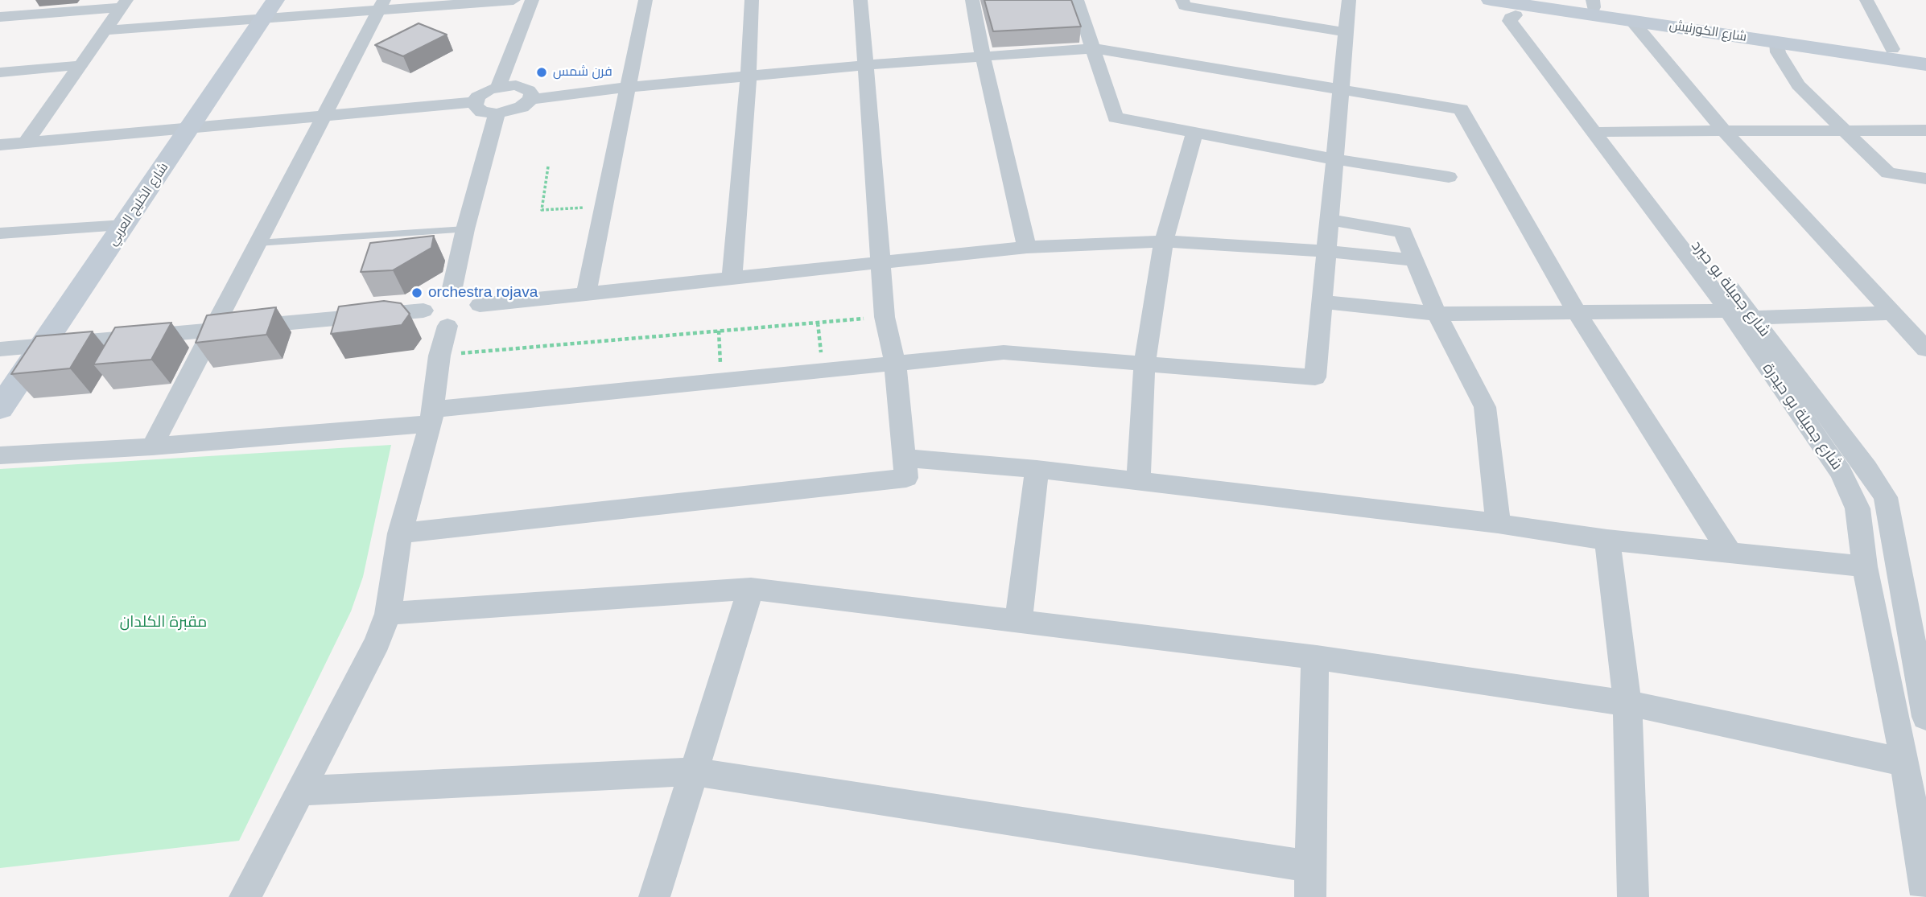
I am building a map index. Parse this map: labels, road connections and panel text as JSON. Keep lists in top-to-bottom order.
{
  "streets": {
    "street": [
      "شارع الكورنيش",
      "شارع الخليج العربي",
      "شارع جميلة بو حيرد",
      "شارع جميلة بو حيدرة"
    ]
  },
  "crossings": [
    ["شارع الكورنيش", "شارع جميلة بو حيرد"],
    ["شارع الكورنيش", "شارع جميلة بو حيدرة"],
    ["شارع جميلة بو حيرد", "شارع جميلة بو حيدرة"]
  ],
  "parks": ["مقبرة الكلدان"],
  "places": ["فرن شمس", "orchestra rojava"]
}
